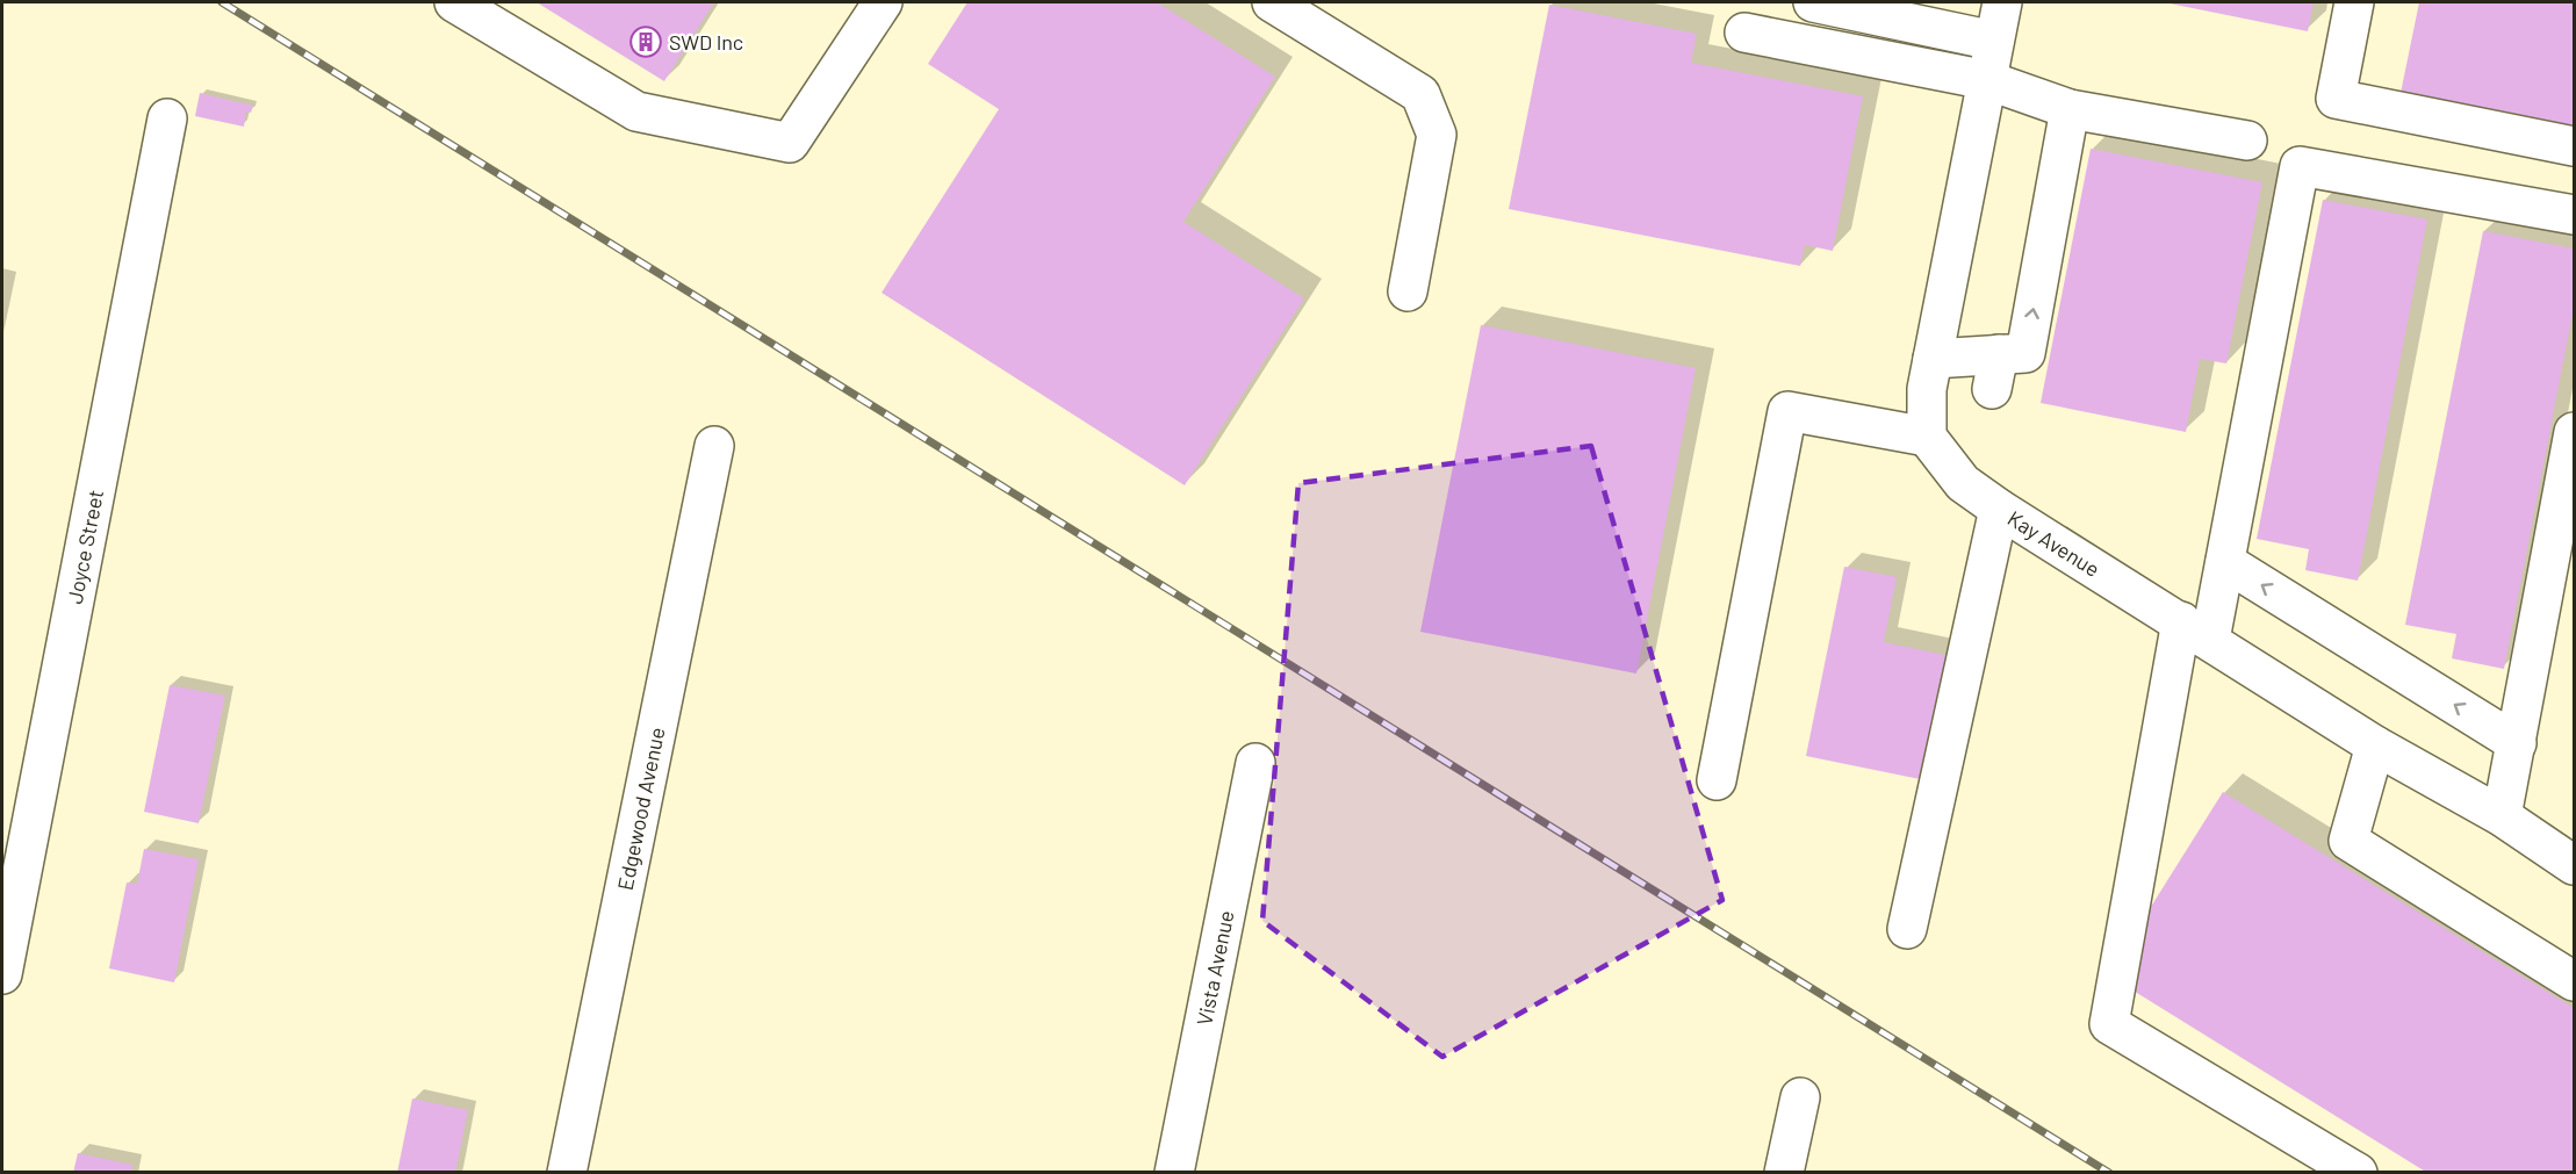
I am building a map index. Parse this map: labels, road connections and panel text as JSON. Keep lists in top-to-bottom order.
{
  "streets": {
    "street": [
      "Kay Avenue",
      "Joyce Street",
      "Edgewood Avenue",
      "Vista Avenue"
    ]
  },
  "places": {
    "building": ["SWD Inc"]
  }
}
